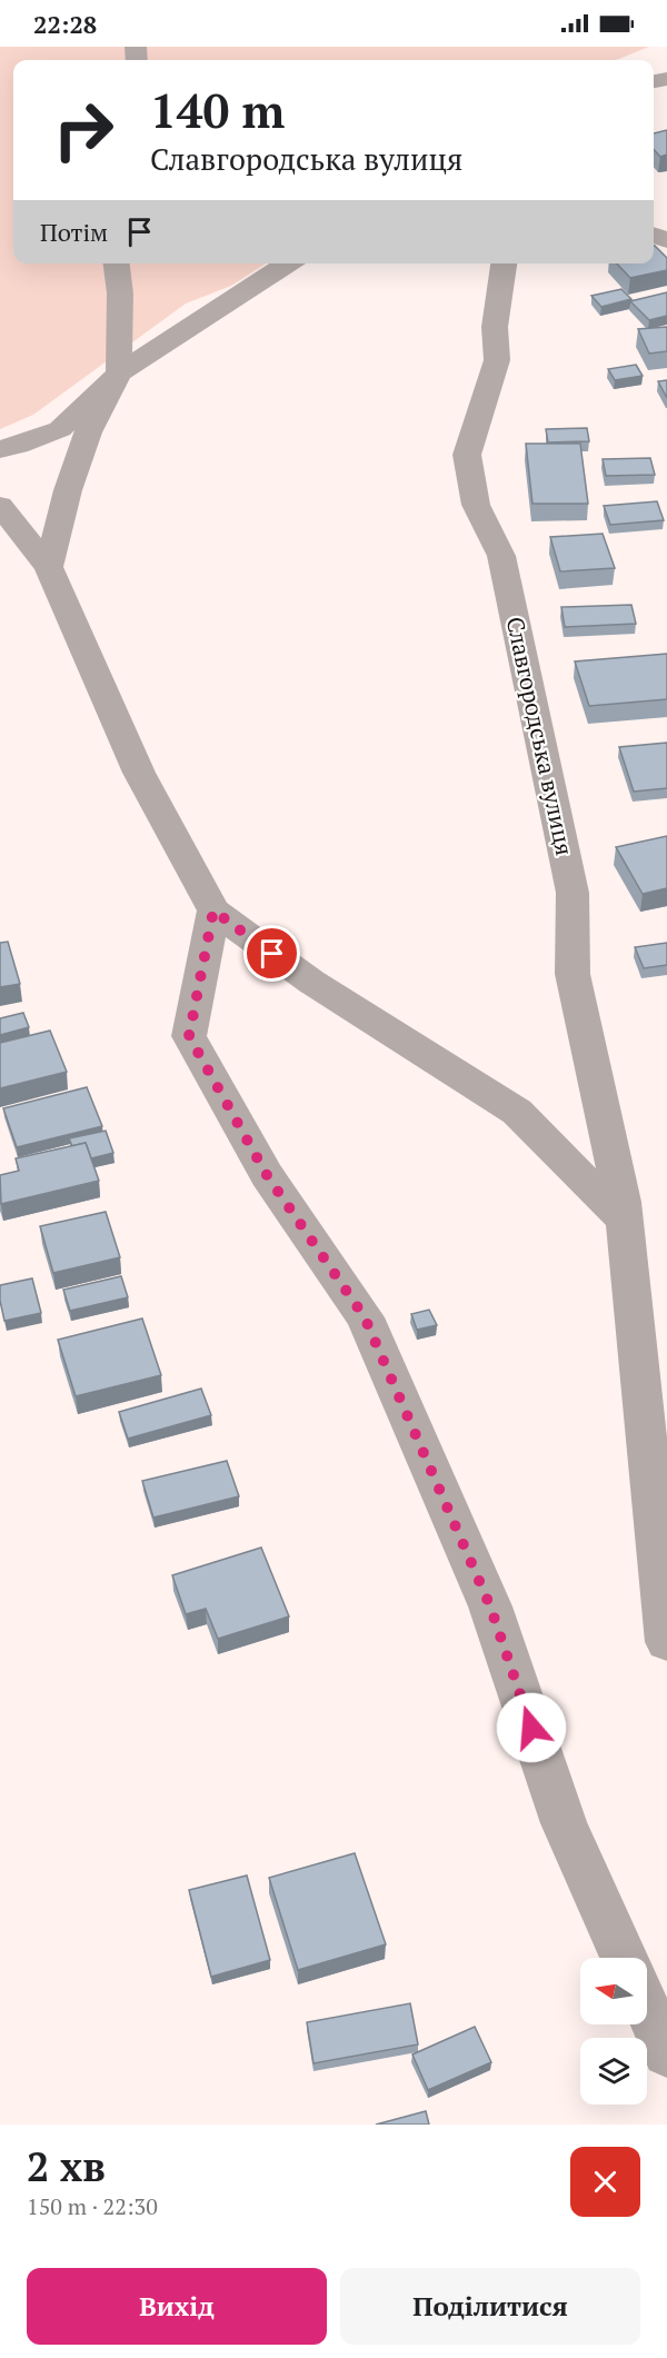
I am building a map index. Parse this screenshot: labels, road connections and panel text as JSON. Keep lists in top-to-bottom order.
{
  "streets": {
    "street": ["Славгородська вулиця"]
  },
  "north": "left",
  "page": {
    "status": "22:28",
    "turn": ["140 m", "Славгородська вулиця"],
    "then": "Потім",
    "heading": ["2 хв", "150 m · 22:30"],
    "buttons": ["Вихід", "Поділитися"]
  }
}
